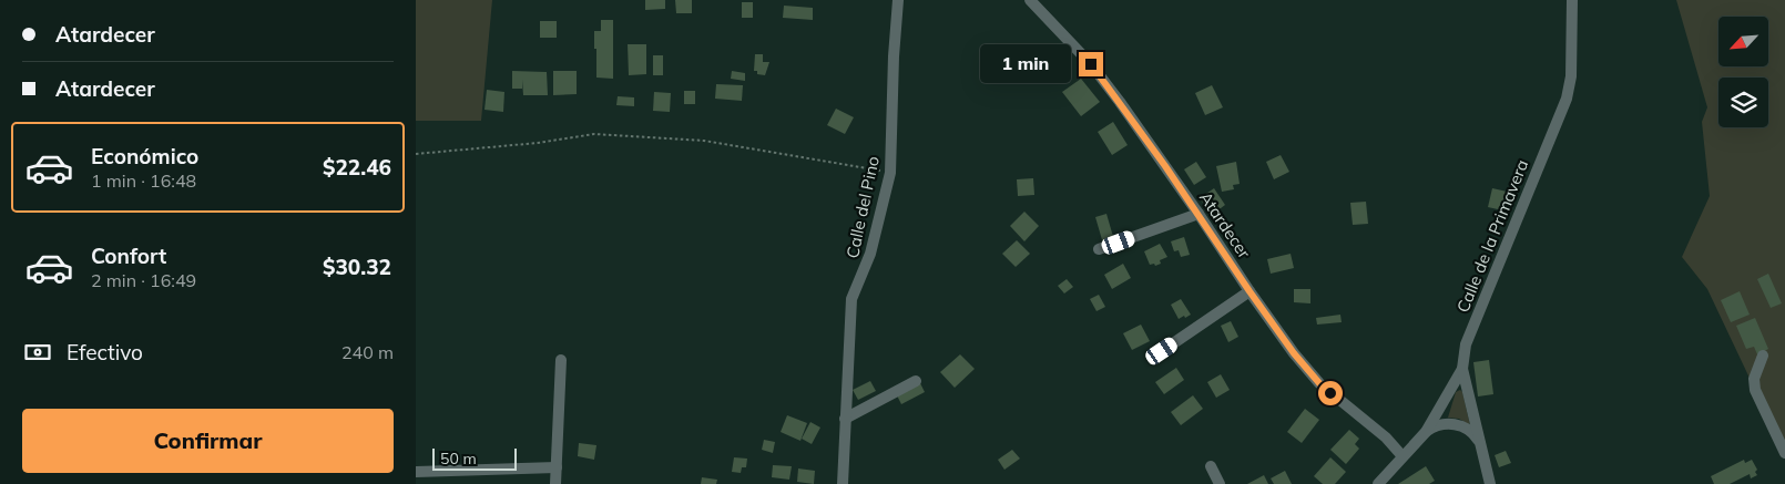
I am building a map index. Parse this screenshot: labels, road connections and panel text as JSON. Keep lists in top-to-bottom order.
{
  "streets": {
    "street": ["Calle del Pino", "Atardecer", "Calle de la Primavera"]
  },
  "scale_bar": "50 m",
  "north": "bottom left",
  "page": {
    "banner": ["Atardecer", "Atardecer"],
    "bubble": "1 min",
    "list": [
      {
        "name": "Económico",
        "note": "1 min · 16:48",
        "value": "$22.46"
      },
      {
        "name": "Confort",
        "note": "2 min · 16:49",
        "value": "$30.32"
      }
    ],
    "pay": ["Efectivo", "240 m"],
    "buttons": "Confirmar",
    "scale": "50 m"
  }
}
